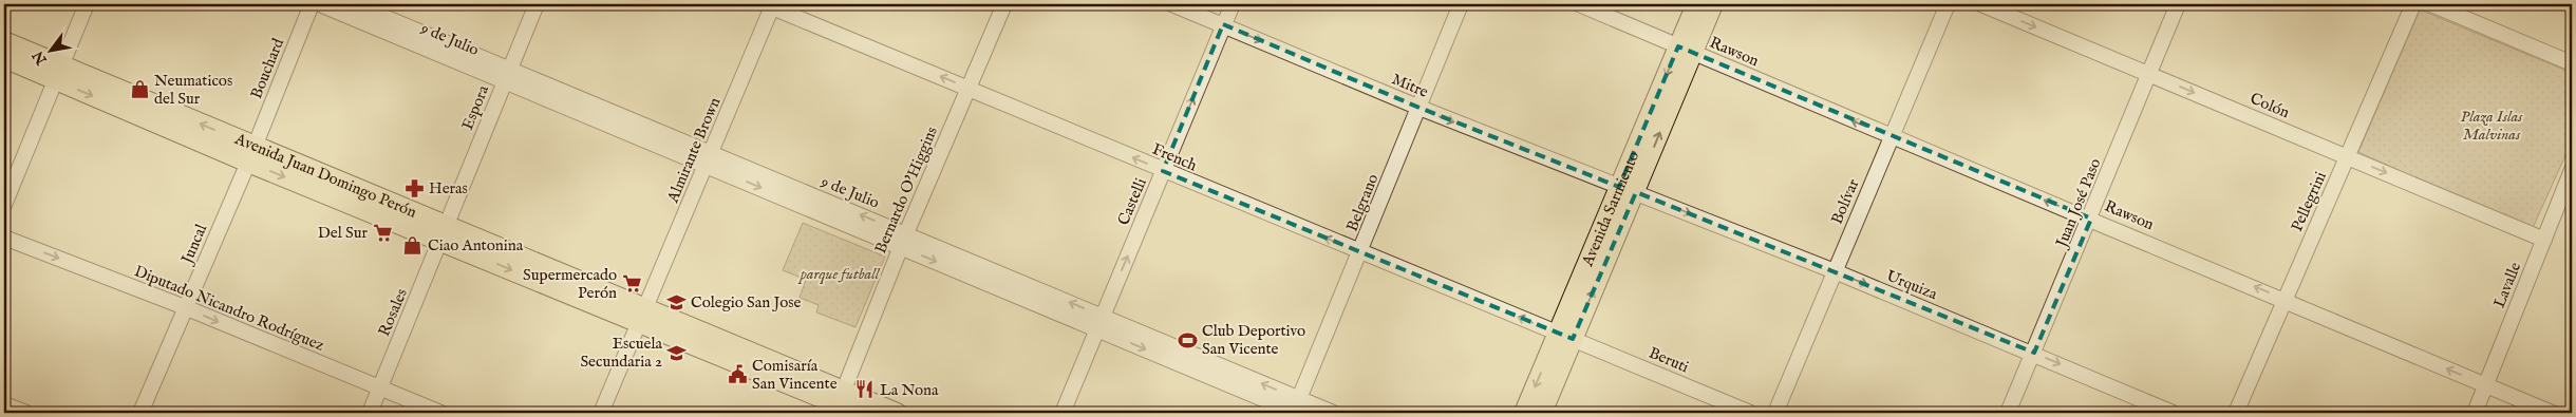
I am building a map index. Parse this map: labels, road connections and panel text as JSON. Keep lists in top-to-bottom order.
{
  "streets": {
    "main road": ["Avenida Juan Domingo Perón", "Avenida Sarmiento"],
    "street": [
      "9 de Julio",
      "Rawson",
      "Bouchard",
      "Mitre",
      "Colón",
      "Espora",
      "Almirante Brown",
      "French",
      "Bernardo O'Higgins",
      "Castelli",
      "Bolívar",
      "Pellegrini",
      "Belgrano",
      "Juan José Paso",
      "Juncal",
      "Urquiza",
      "Lavalle",
      "Diputado Nicandro Rodríguez",
      "Rosales",
      "Beruti"
    ]
  },
  "crossings": [
    ["9 de Julio", "Espora"],
    ["9 de Julio", "Almirante Brown"],
    ["9 de Julio", "Bernardo O'Higgins"],
    ["9 de Julio", "Castelli"],
    ["9 de Julio", "Belgrano"],
    ["Rawson", "Bolívar"],
    ["Rawson", "Pellegrini"],
    ["Rawson", "Juan José Paso"],
    ["Rawson", "Avenida Sarmiento"],
    ["Rawson", "Lavalle"],
    ["Bouchard", "Avenida Juan Domingo Perón"],
    ["Bouchard", "Juncal"],
    ["Mitre", "Castelli"],
    ["Mitre", "Belgrano"],
    ["Mitre", "Avenida Sarmiento"],
    ["Mitre", "Urquiza"],
    ["Colón", "Pellegrini"],
    ["Colón", "Juan José Paso"],
    ["Colón", "Lavalle"],
    ["Espora", "Avenida Juan Domingo Perón"],
    ["Espora", "Rosales"],
    ["Almirante Brown", "French"],
    ["Almirante Brown", "Avenida Juan Domingo Perón"],
    ["French", "Bernardo O'Higgins"],
    ["French", "Castelli"],
    ["French", "Belgrano"],
    ["French", "Avenida Sarmiento"],
    ["French", "Beruti"],
    ["Avenida Juan Domingo Perón", "Bernardo O'Higgins"],
    ["Avenida Juan Domingo Perón", "Juncal"],
    ["Avenida Juan Domingo Perón", "Rosales"],
    ["Bolívar", "Urquiza"],
    ["Juan José Paso", "Urquiza"],
    ["Avenida Sarmiento", "Urquiza"],
    ["Avenida Sarmiento", "Beruti"],
    ["Juncal", "Diputado Nicandro Rodríguez"],
    ["Diputado Nicandro Rodríguez", "Rosales"]
  ],
  "one_way": [
    "Rawson",
    "Mitre",
    "Colón",
    "French",
    "Castelli",
    "Urquiza",
    "Diputado Nicandro Rodríguez"
  ],
  "parks": ["Plaza Islas Malvinas", "parque futball"],
  "places": {
    "shop": ["Neumaticos del Sur", "Ciao Antonina"],
    "pharmacy": ["Heras"],
    "supermarket": ["Del Sur", "Supermercado Perón"],
    "school or university": ["Colegio San Jose", "Escuela Secundaria 2"],
    "sports": ["Club Deportivo San Vicente"],
    "public building": ["Comisaría San Vincente"],
    "restaurant": ["La Nona"]
  },
  "north": "bottom left"
}
